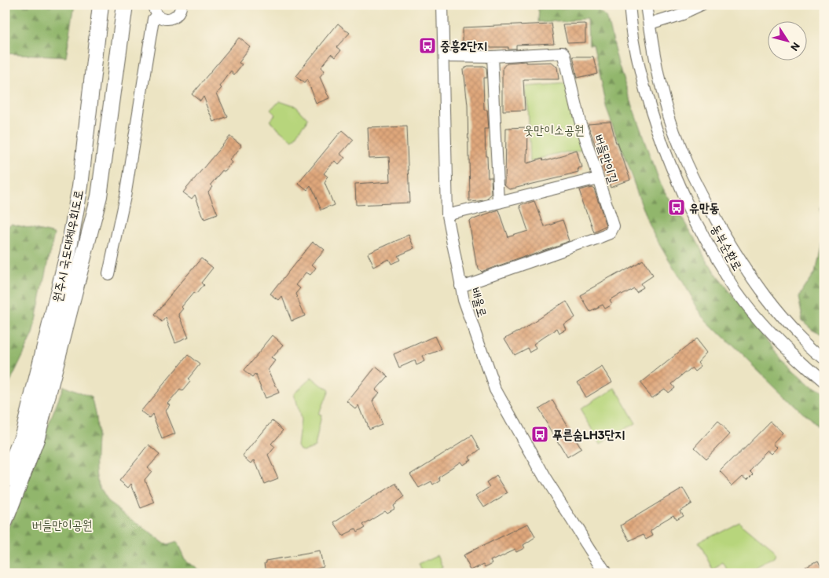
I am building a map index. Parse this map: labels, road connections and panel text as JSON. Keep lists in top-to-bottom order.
{
  "streets": {
    "highway": ["원주시 국도대체우회도로"],
    "street": ["버들만이길", "동부순환로", "배울로"]
  },
  "crossings": [
    ["버들만이길", "배울로"]
  ],
  "parks": ["웃만이소공원", "버들만이공원"],
  "places": {
    "bus stop": ["중흥2단지", "유만동", "푸른숨LH3단지"]
  },
  "north": "bottom right"
}
